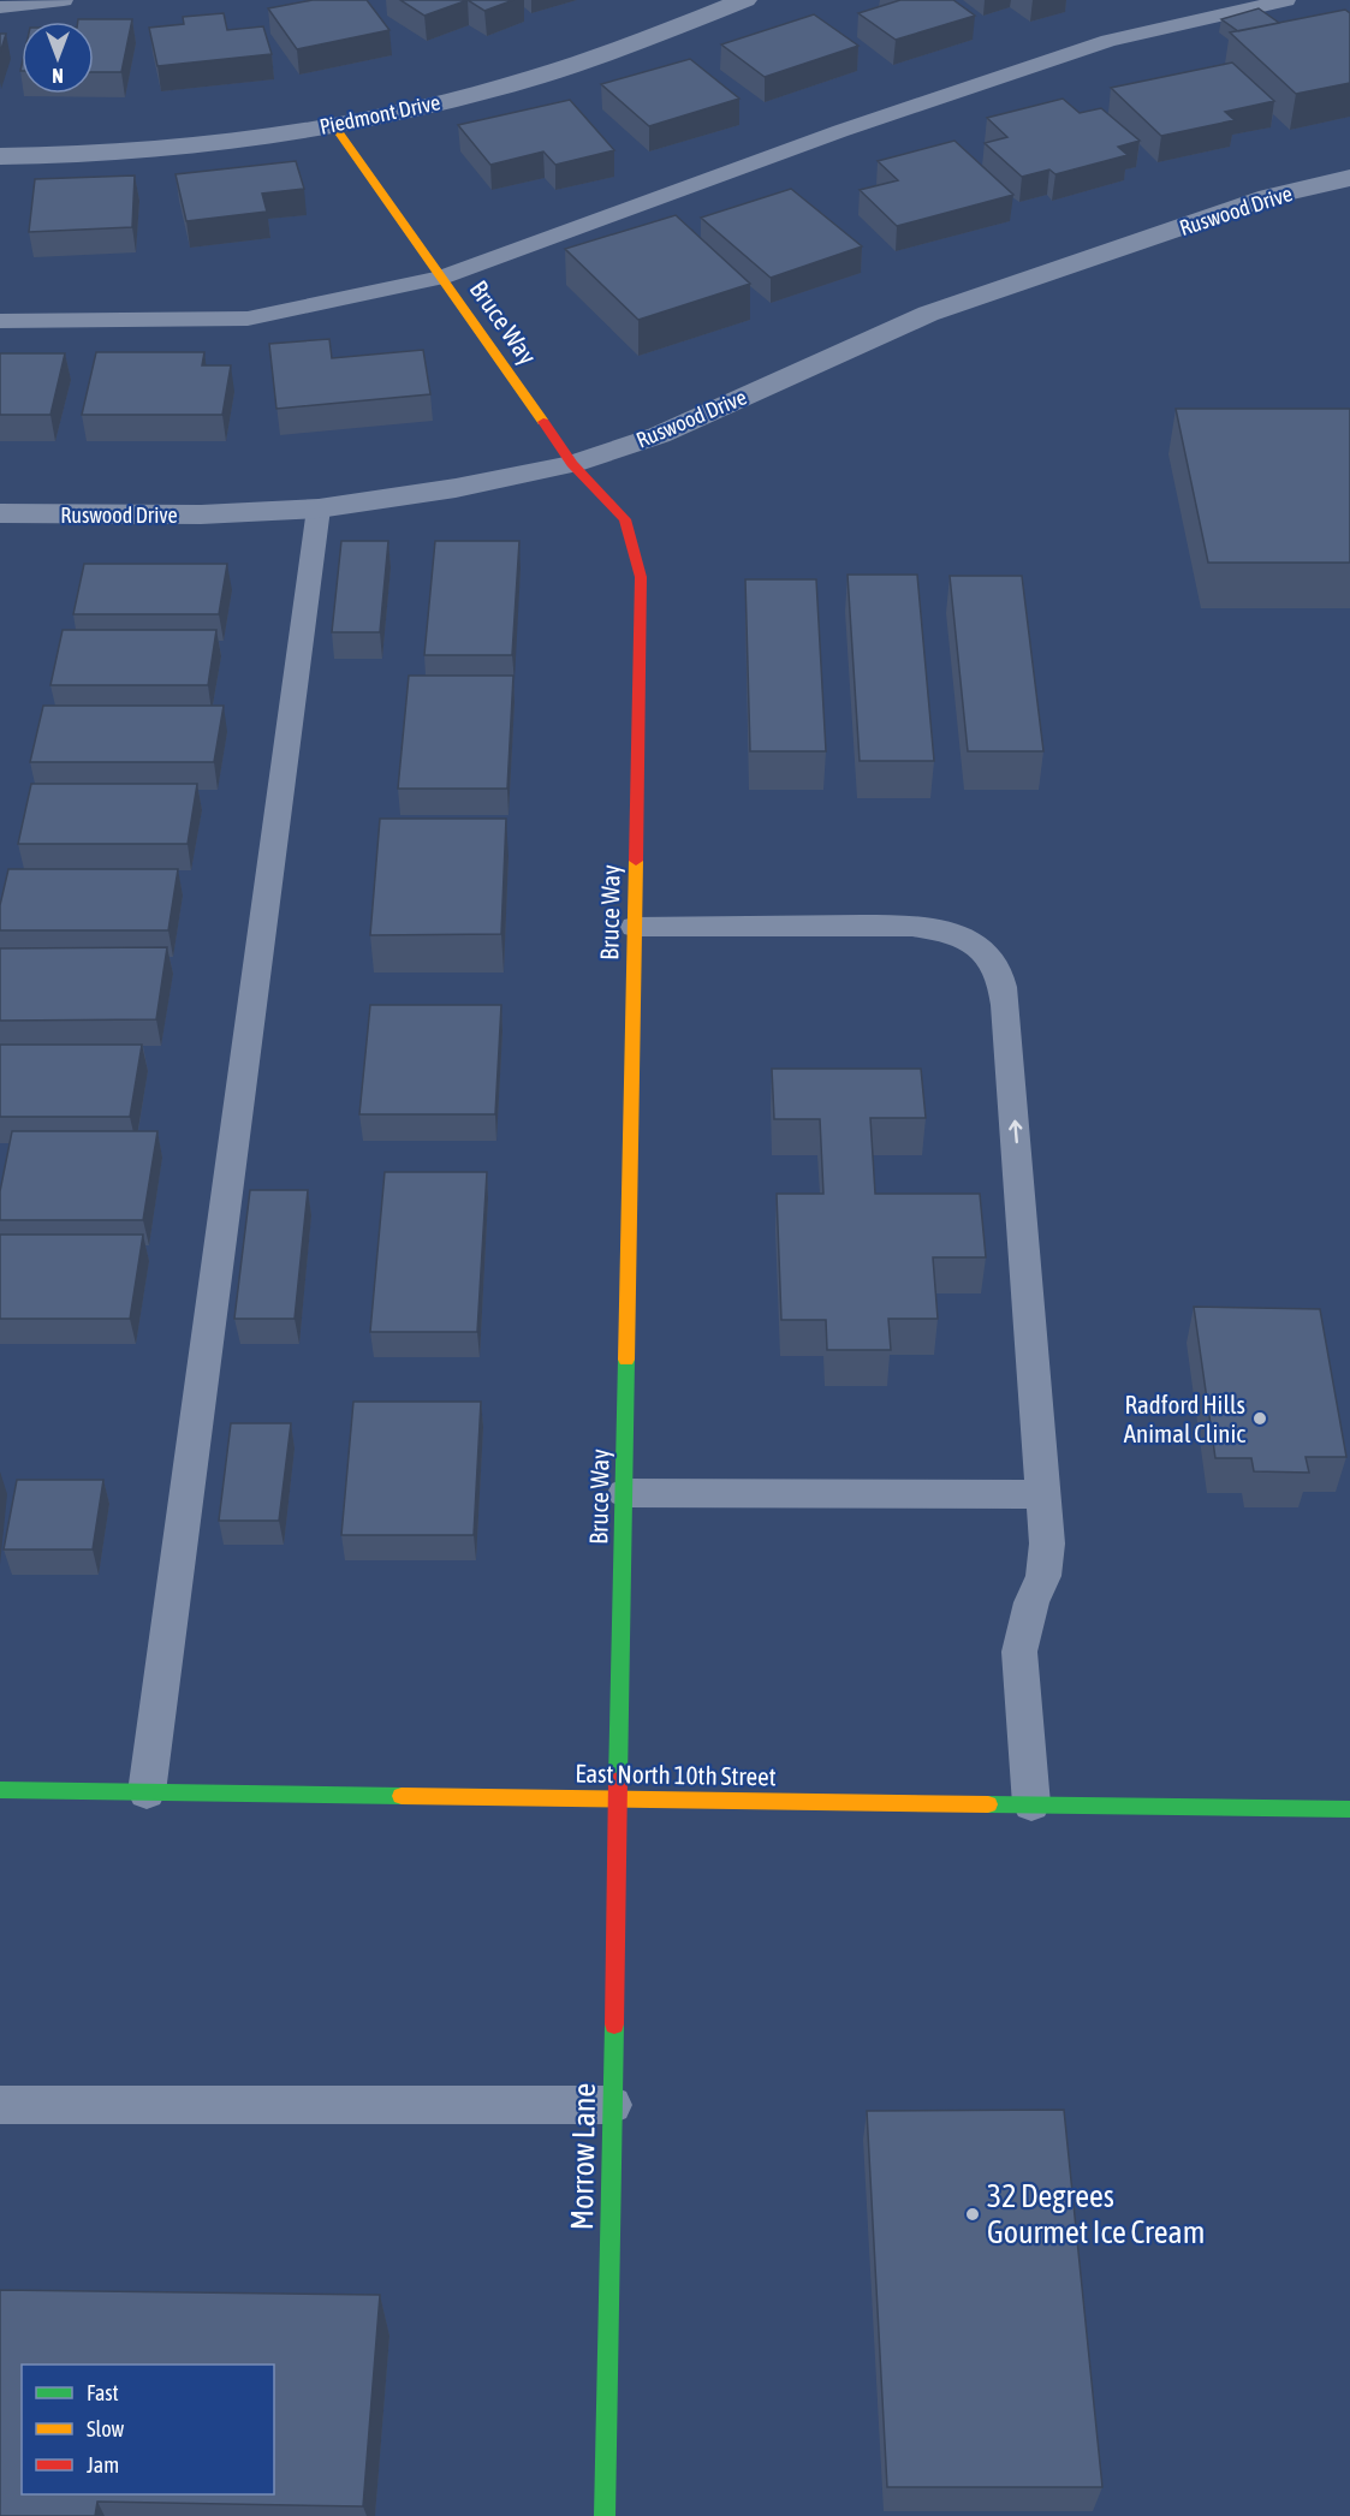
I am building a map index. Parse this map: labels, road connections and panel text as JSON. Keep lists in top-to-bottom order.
{
  "streets": {
    "street": [
      "Piedmont Drive",
      "Ruswood Drive",
      "Bruce Way",
      "East North 10th Street",
      "Morrow Lane"
    ]
  },
  "crossings": [
    ["Piedmont Drive", "Bruce Way"],
    ["Ruswood Drive", "Bruce Way"],
    ["Bruce Way", "East North 10th Street"],
    ["Bruce Way", "Morrow Lane"],
    ["East North 10th Street", "Morrow Lane"]
  ],
  "places": ["Radford Hills Animal Clinic", "32 Degrees Gourmet Ice Cream"],
  "legend": ["Fast", "Slow", "Jam"],
  "north": "bottom"
}
